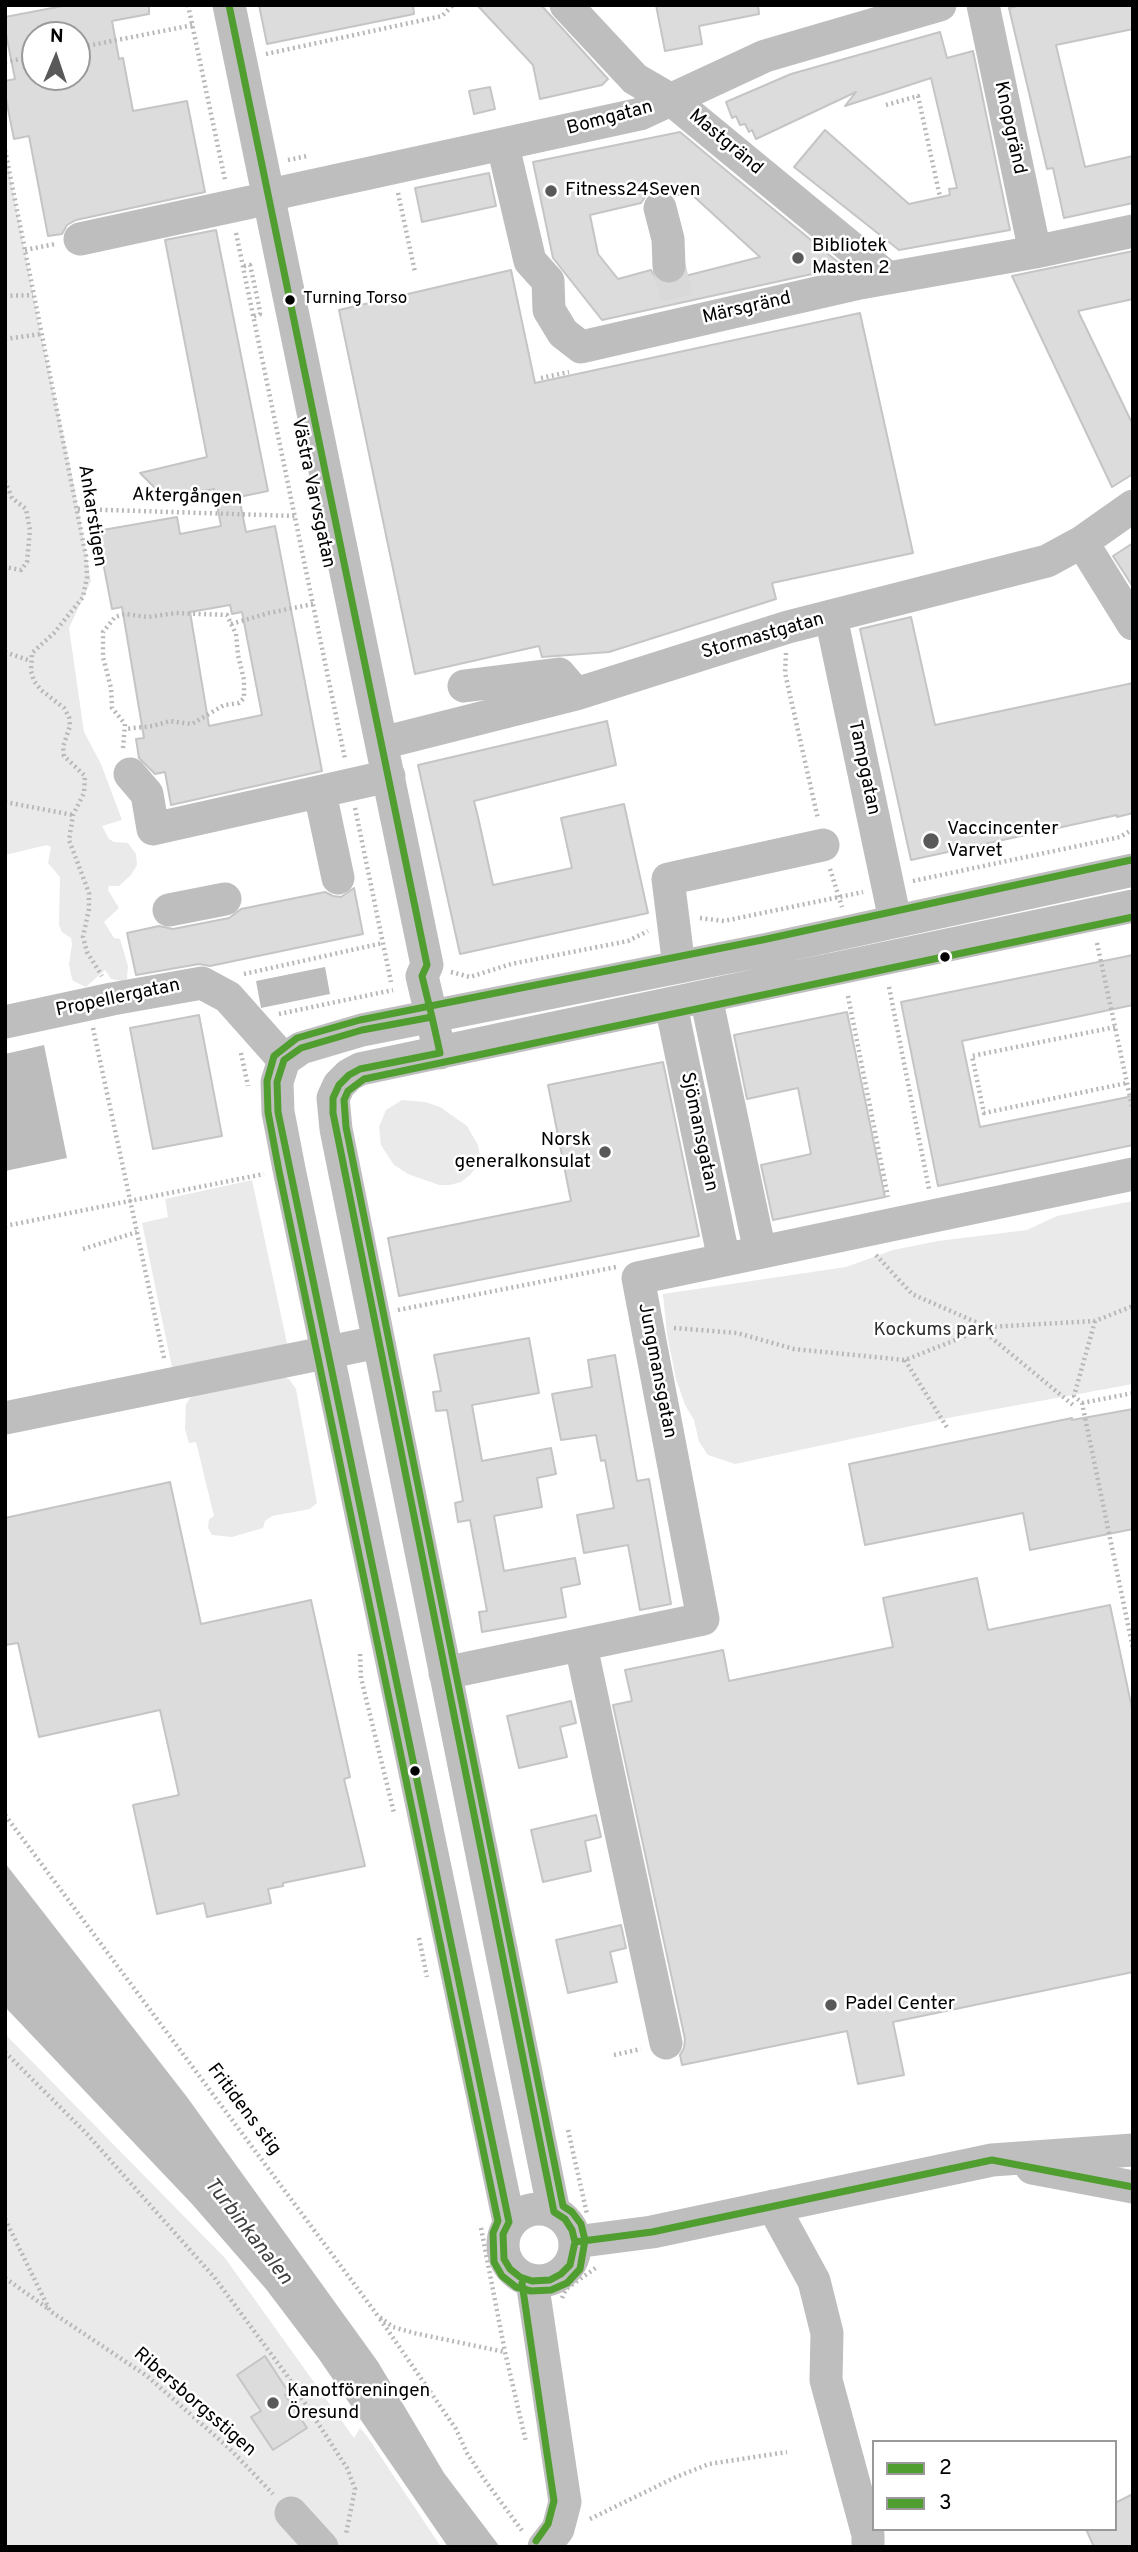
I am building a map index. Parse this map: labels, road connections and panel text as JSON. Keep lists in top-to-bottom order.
{
  "streets": {
    "street": [
      "Bomgatan",
      "Knopgränd",
      "Mastgränd",
      "Märsgränd",
      "Västra Varvsgatan",
      "Stormastgatan",
      "Tampgatan",
      "Propellergatan",
      "Sjömansgatan",
      "Jungmansgatan"
    ],
    "path": [
      "Aktergången",
      "Ankarstigen",
      "Fritidens stig",
      "Ribersborgsstigen"
    ]
  },
  "crossings": [
    ["Bomgatan", "Mastgränd"],
    ["Bomgatan", "Märsgränd"],
    ["Bomgatan", "Västra Varvsgatan"],
    ["Knopgränd", "Märsgränd"],
    ["Mastgränd", "Märsgränd"],
    ["Västra Varvsgatan", "Stormastgatan"],
    ["Aktergången", "Ankarstigen"],
    ["Stormastgatan", "Tampgatan"],
    ["Sjömansgatan", "Jungmansgatan"]
  ],
  "water": ["Turbinkanalen"],
  "parks": ["Kockums park"],
  "places": [
    "Fitness24Seven",
    "Bibliotek Masten 2",
    "Turning Torso",
    "Vaccincenter Varvet",
    "Norsk generalkonsulat",
    "Padel Center",
    "Kanotföreningen Öresund"
  ],
  "lines": ["transit line 2", "transit line 3"],
  "legend": ["2", "3"],
  "north": "top"
}
